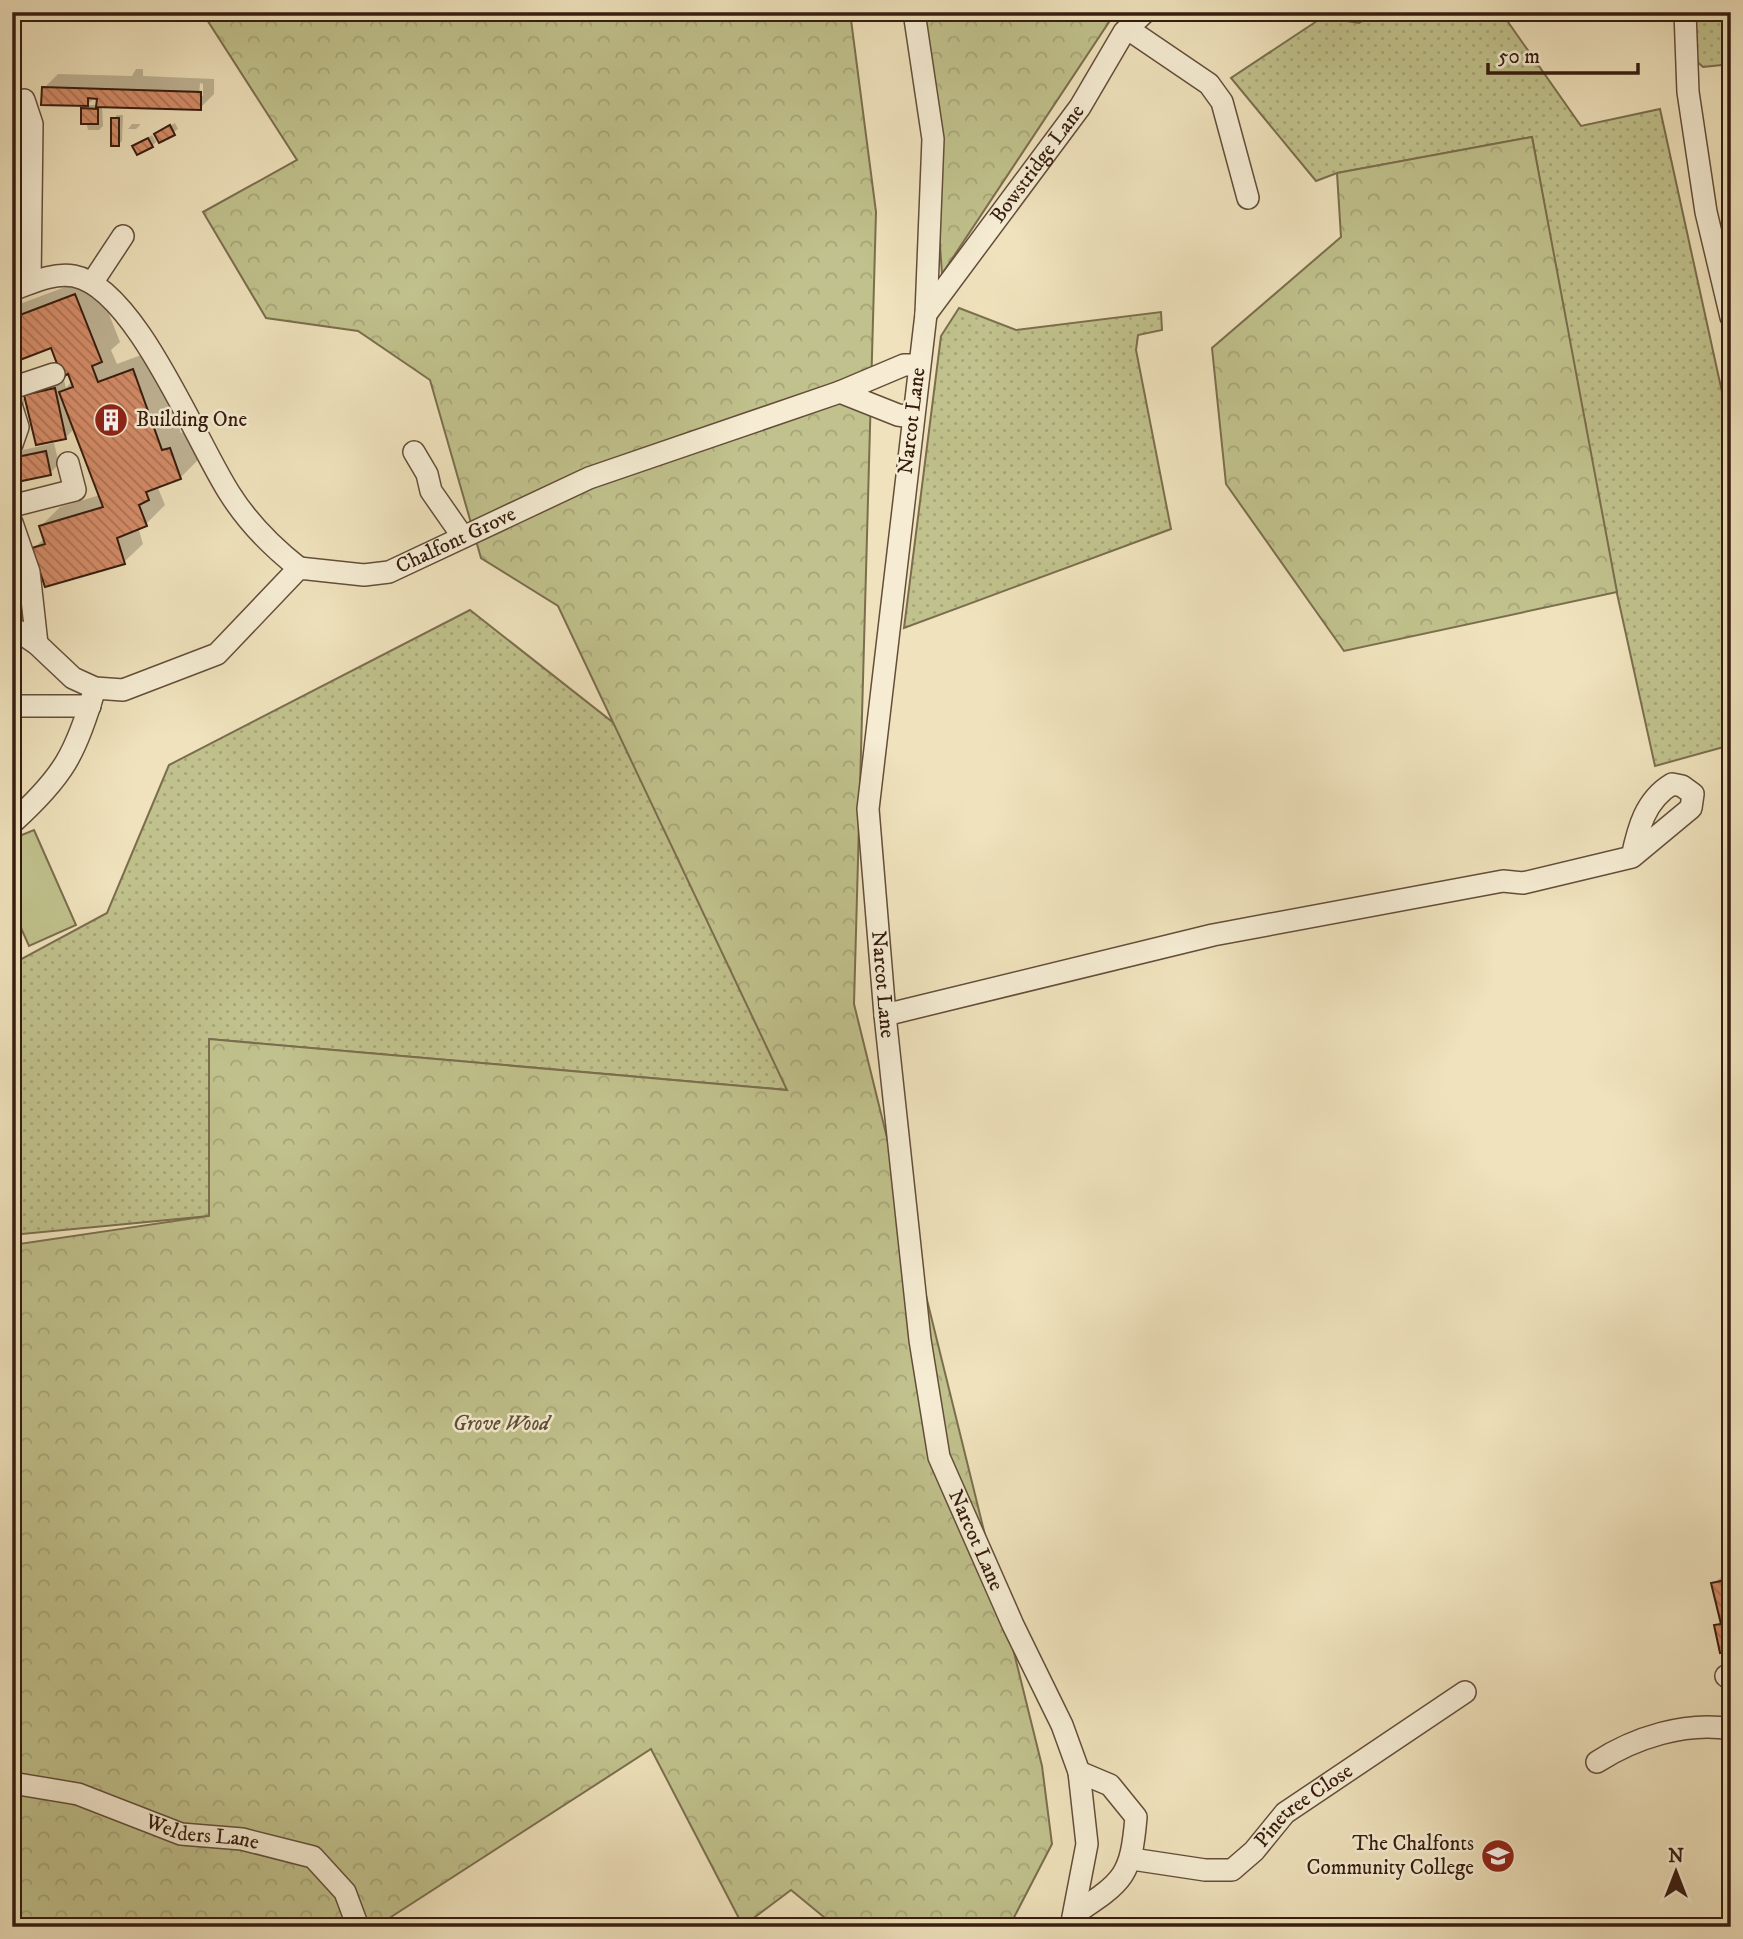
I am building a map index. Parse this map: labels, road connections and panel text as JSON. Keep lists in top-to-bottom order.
{
  "streets": {
    "street": [
      "Bowstridge Lane",
      "Narcot Lane",
      "Chalfont Grove",
      "Pinetree Close",
      "Welders Lane"
    ]
  },
  "crossings": [
    ["Bowstridge Lane", "Narcot Lane"],
    ["Narcot Lane", "Chalfont Grove"]
  ],
  "parks": ["Grove Wood"],
  "places": {
    "building": ["Building One"],
    "school or university": ["The Chalfonts Community College"]
  },
  "scale_bar": "50 m",
  "north": "top"
}
